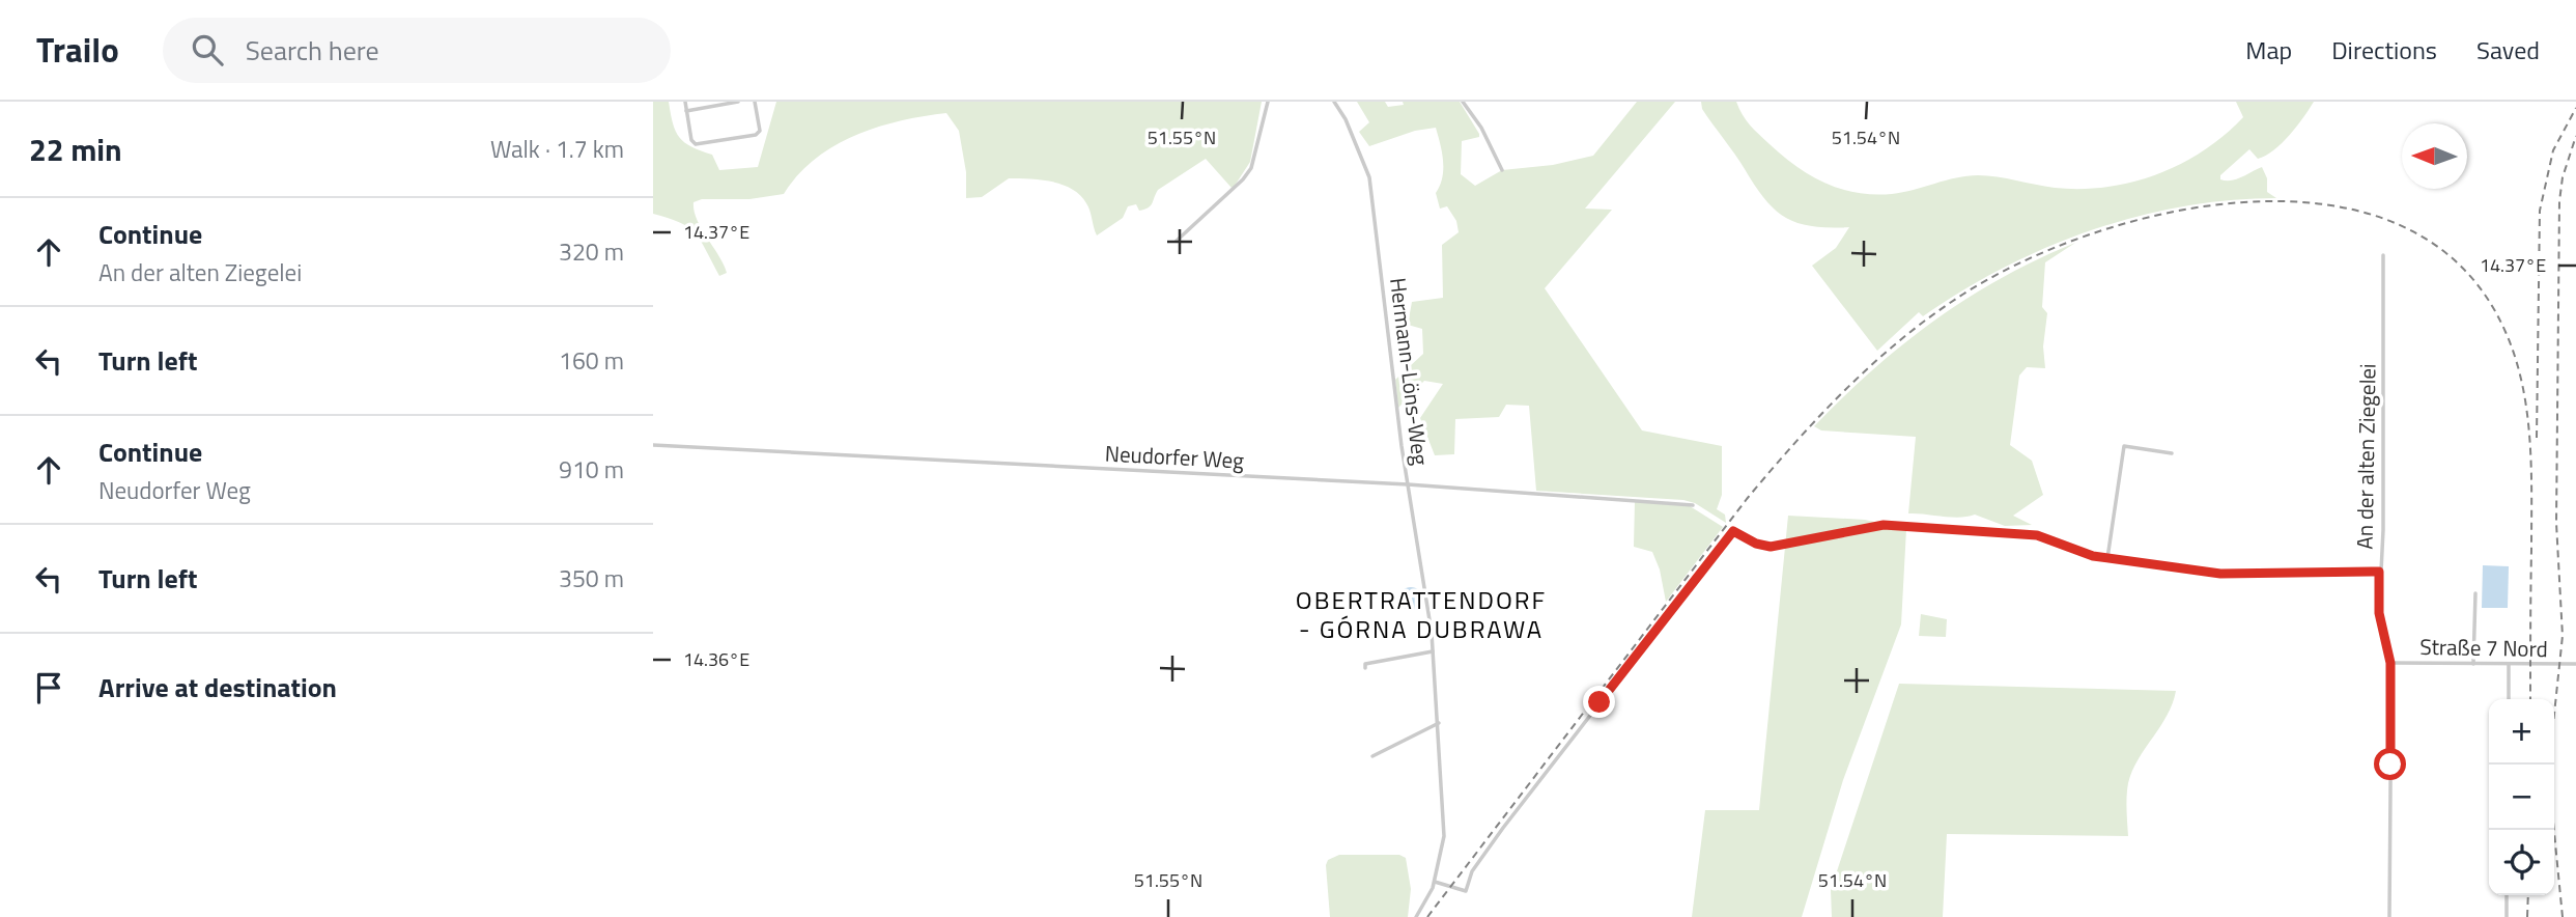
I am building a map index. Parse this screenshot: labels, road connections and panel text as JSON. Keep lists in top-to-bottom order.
{
  "streets": {
    "street": [
      "Hermann-Löns-Weg",
      "Neudorfer Weg",
      "An der alten Ziegelei",
      "Straße 7 Nord"
    ]
  },
  "crossings": [
    ["Hermann-Löns-Weg", "Neudorfer Weg"],
    ["An der alten Ziegelei", "Straße 7 Nord"]
  ],
  "districts": ["OBERTRATTENDORF - GÓRNA DUBRAWA"],
  "north": "left",
  "page": {
    "header": "Trailo",
    "search": "Search here",
    "nav": ["Map", "Directions", "Saved"],
    "heading": ["22 min", "Walk · 1.7 km"],
    "list": [
      ["Continue", "An der alten Ziegelei", "320 m"],
      ["Turn left", "160 m"],
      ["Continue", "Neudorfer Weg", "910 m"],
      ["Turn left", "350 m"],
      "Arrive at destination"
    ],
    "map_buttons": ["+", "−"]
  },
  "coordinates": [
    "51.55°N",
    "51.54°N",
    "14.37°E",
    "14.36°E"
  ]
}
